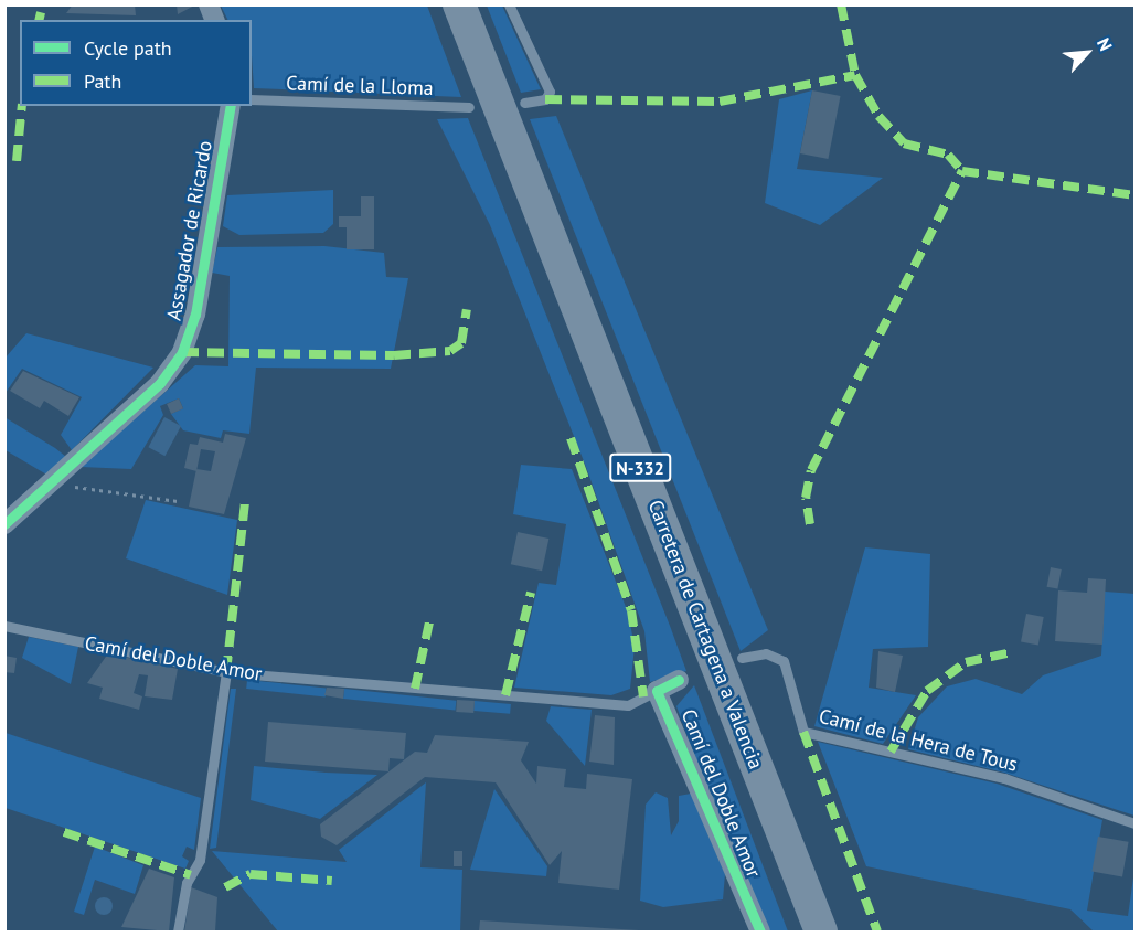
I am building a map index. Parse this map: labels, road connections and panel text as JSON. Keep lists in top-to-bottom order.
{
  "streets": {
    "highway": ["N-332", "Carretera de Cartagena a Valencia"],
    "street": ["Assagador de Ricardo", "Camí del Doble Amor"],
    "lane": ["Camí de la Lloma", "Camí de la Hera de Tous"]
  },
  "legend": ["Cycle path", "Path"],
  "north": "top right"
}
